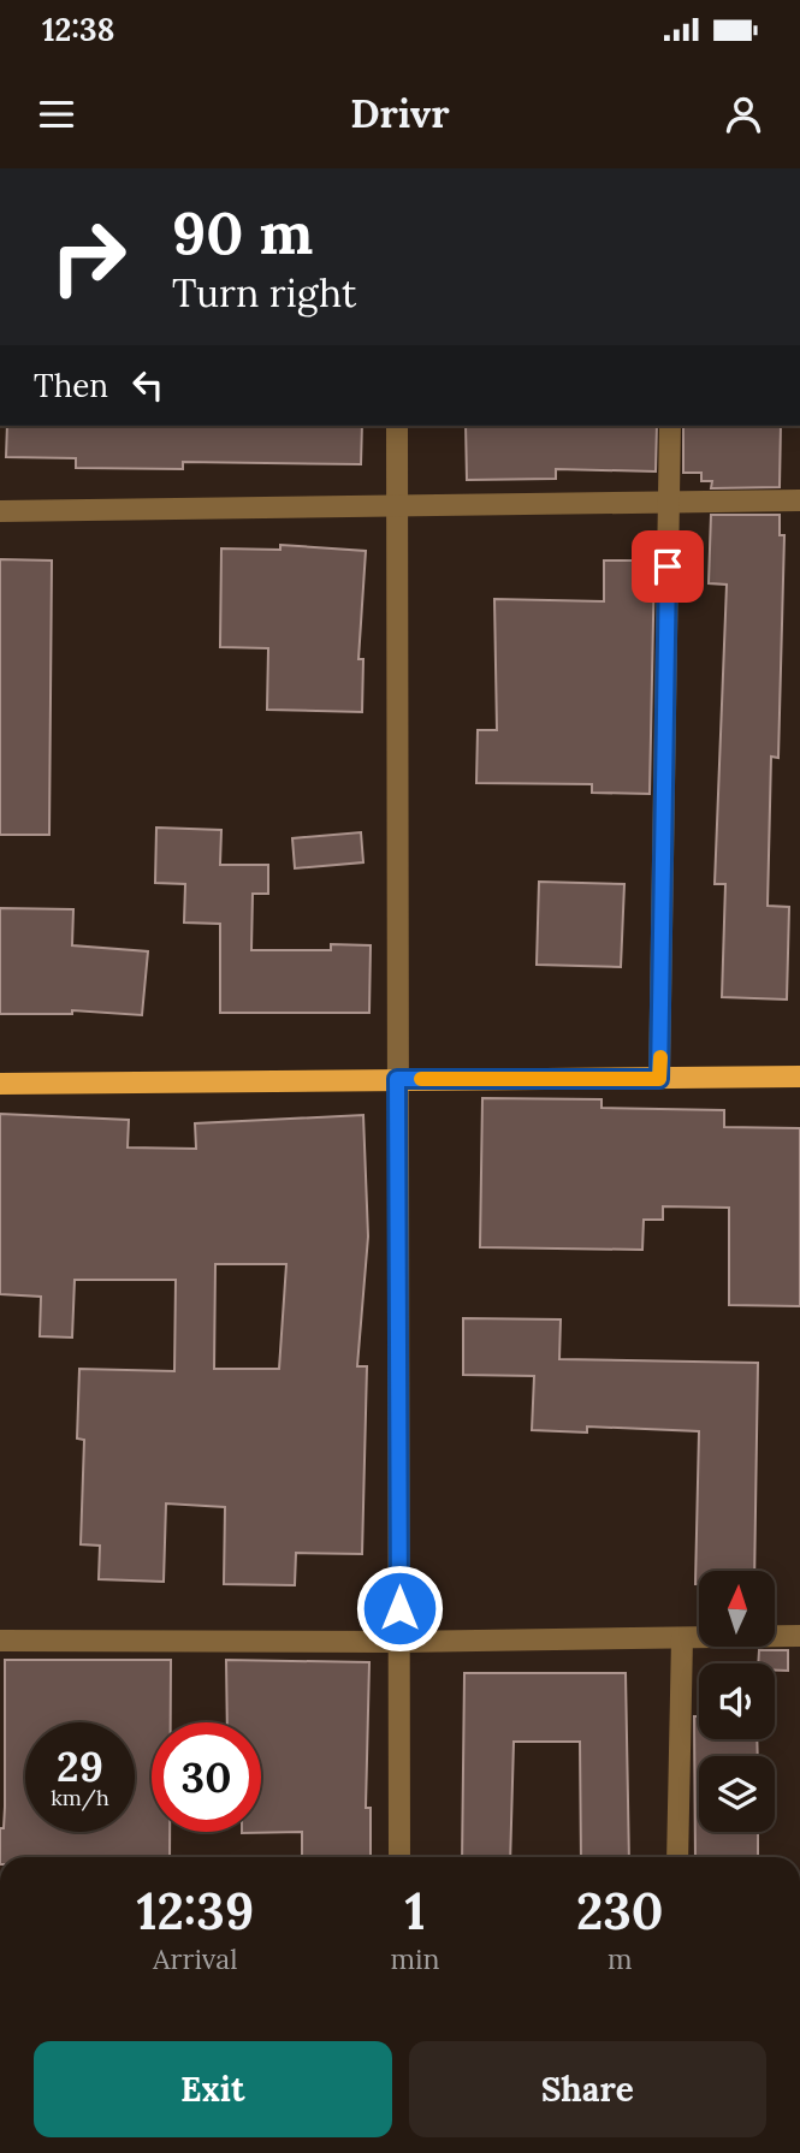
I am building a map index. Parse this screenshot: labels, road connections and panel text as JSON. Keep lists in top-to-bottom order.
{
  "north": "top",
  "page": {
    "status": "12:38",
    "header": "Drivr",
    "turn": ["90 m", "Turn right"],
    "then": "Then",
    "speed": "29 km/h",
    "limit": "30",
    "eta": [
      "12:39",
      "Arrival",
      "1",
      "min",
      "230",
      "m"
    ],
    "buttons": ["Exit", "Share"]
  }
}
